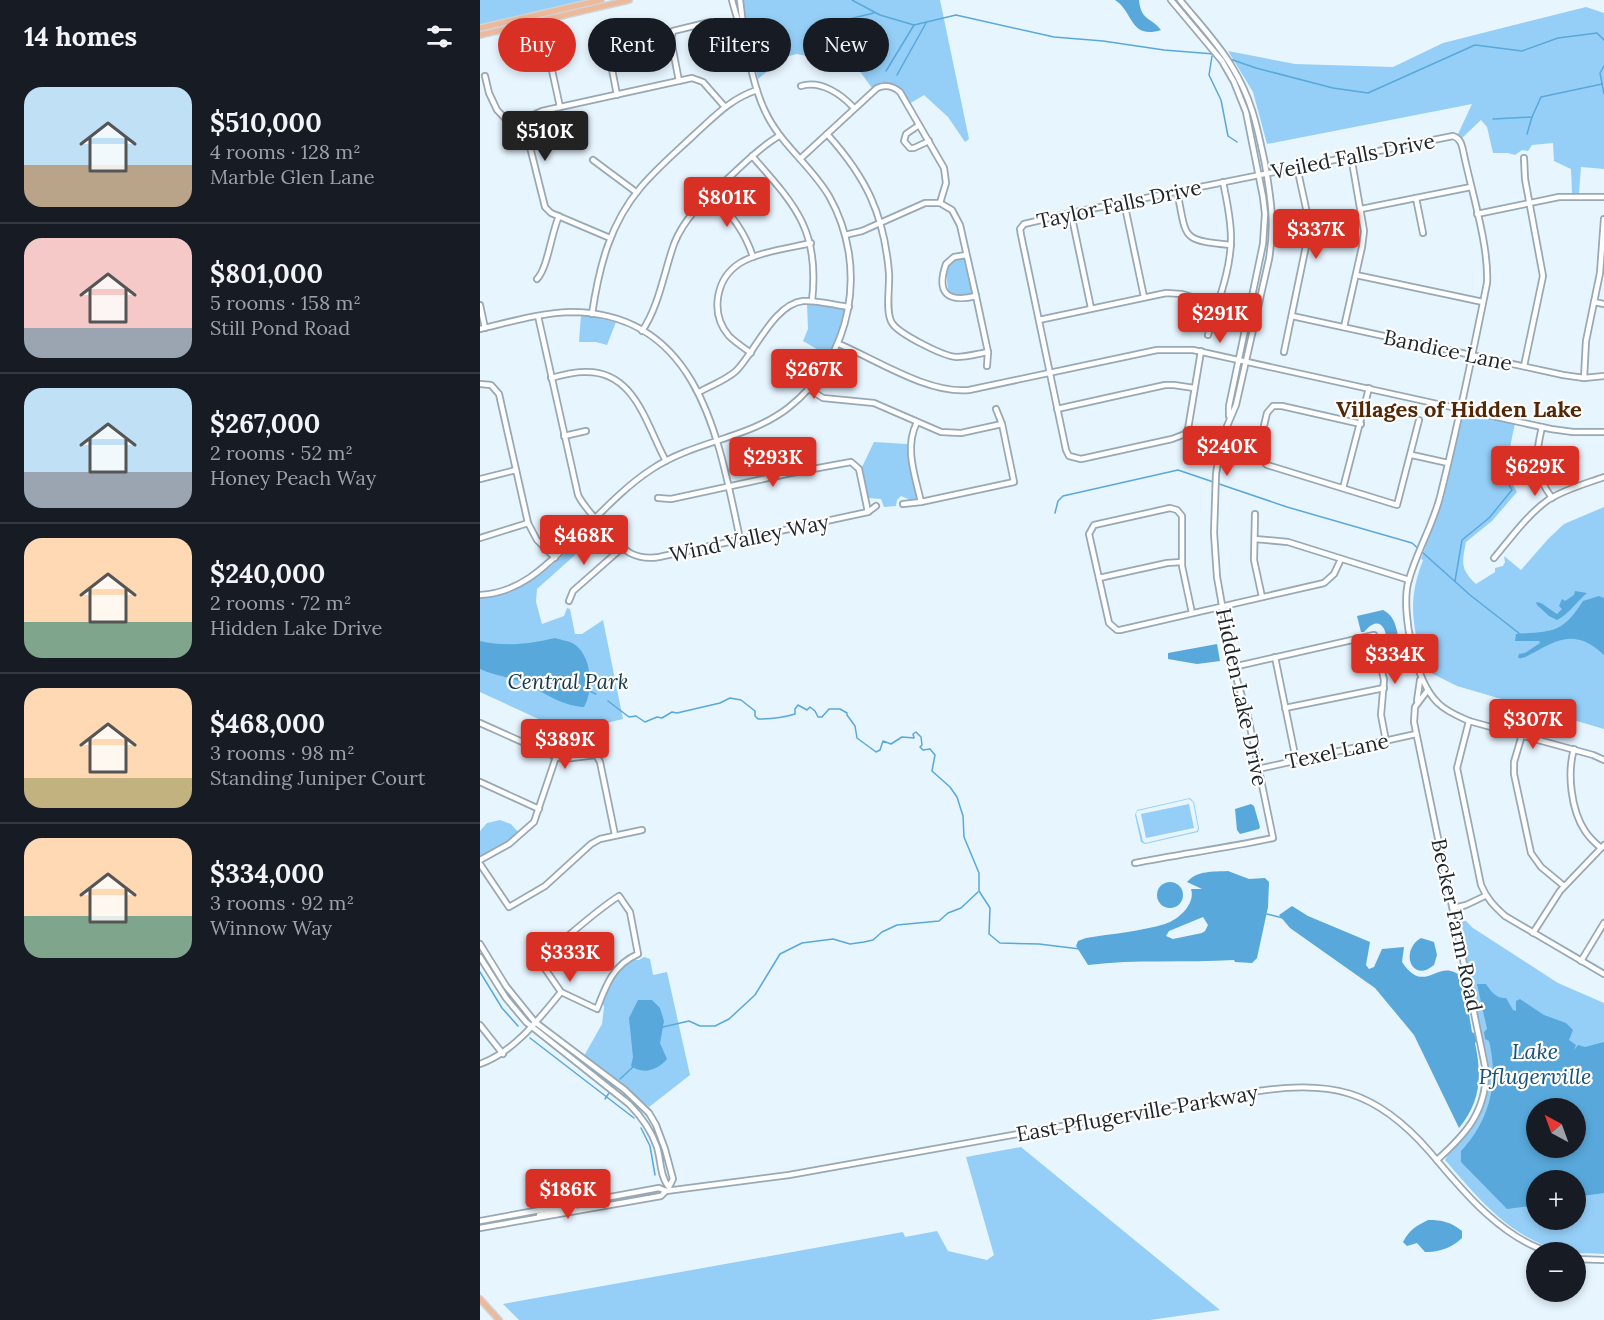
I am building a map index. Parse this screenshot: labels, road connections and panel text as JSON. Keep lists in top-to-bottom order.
{
  "streets": {
    "street": [
      "Veiled Falls Drive",
      "Taylor Falls Drive",
      "Bandice Lane",
      "Wind Valley Way",
      "Hidden Lake Drive",
      "Texel Lane",
      "Becker Farm Road",
      "East Pflugerville Parkway"
    ]
  },
  "crossings": [
    ["Veiled Falls Drive", "Taylor Falls Drive"],
    ["Veiled Falls Drive", "Bandice Lane"],
    ["Veiled Falls Drive", "Hidden Lake Drive"],
    ["Veiled Falls Drive", "Becker Farm Road"],
    ["Taylor Falls Drive", "Hidden Lake Drive"],
    ["Hidden Lake Drive", "Texel Lane"],
    ["Texel Lane", "Becker Farm Road"],
    ["Becker Farm Road", "East Pflugerville Parkway"]
  ],
  "districts": ["Villages of Hidden Lake"],
  "water": ["Lake Pflugerville"],
  "parks": ["Central Park"],
  "north": "top left",
  "page": {
    "heading": "14 homes",
    "chip": [
      "Buy",
      "Rent",
      "Filters",
      "New"
    ],
    "list": [
      {
        "name": "$510,000",
        "note": "4 rooms · 128 m² · Marble Glen Lane"
      },
      {
        "name": "$801,000",
        "note": "5 rooms · 158 m² · Still Pond Road"
      },
      {
        "name": "$267,000",
        "note": "2 rooms · 52 m² · Honey Peach Way"
      },
      {
        "name": "$240,000",
        "note": "2 rooms · 72 m² · Hidden Lake Drive"
      },
      {
        "name": "$468,000",
        "note": "3 rooms · 98 m² · Standing Juniper Court"
      },
      {
        "name": "$334,000",
        "note": "3 rooms · 92 m² · Winnow Way"
      }
    ],
    "price": [
      "$510K",
      "$801K",
      "$337K",
      "$291K",
      "$267K",
      "$240K",
      "$293K",
      "$629K",
      "$468K",
      "$334K",
      "$307K",
      "$389K",
      "$333K",
      "$186K"
    ],
    "map_buttons": ["+", "−"]
  }
}
